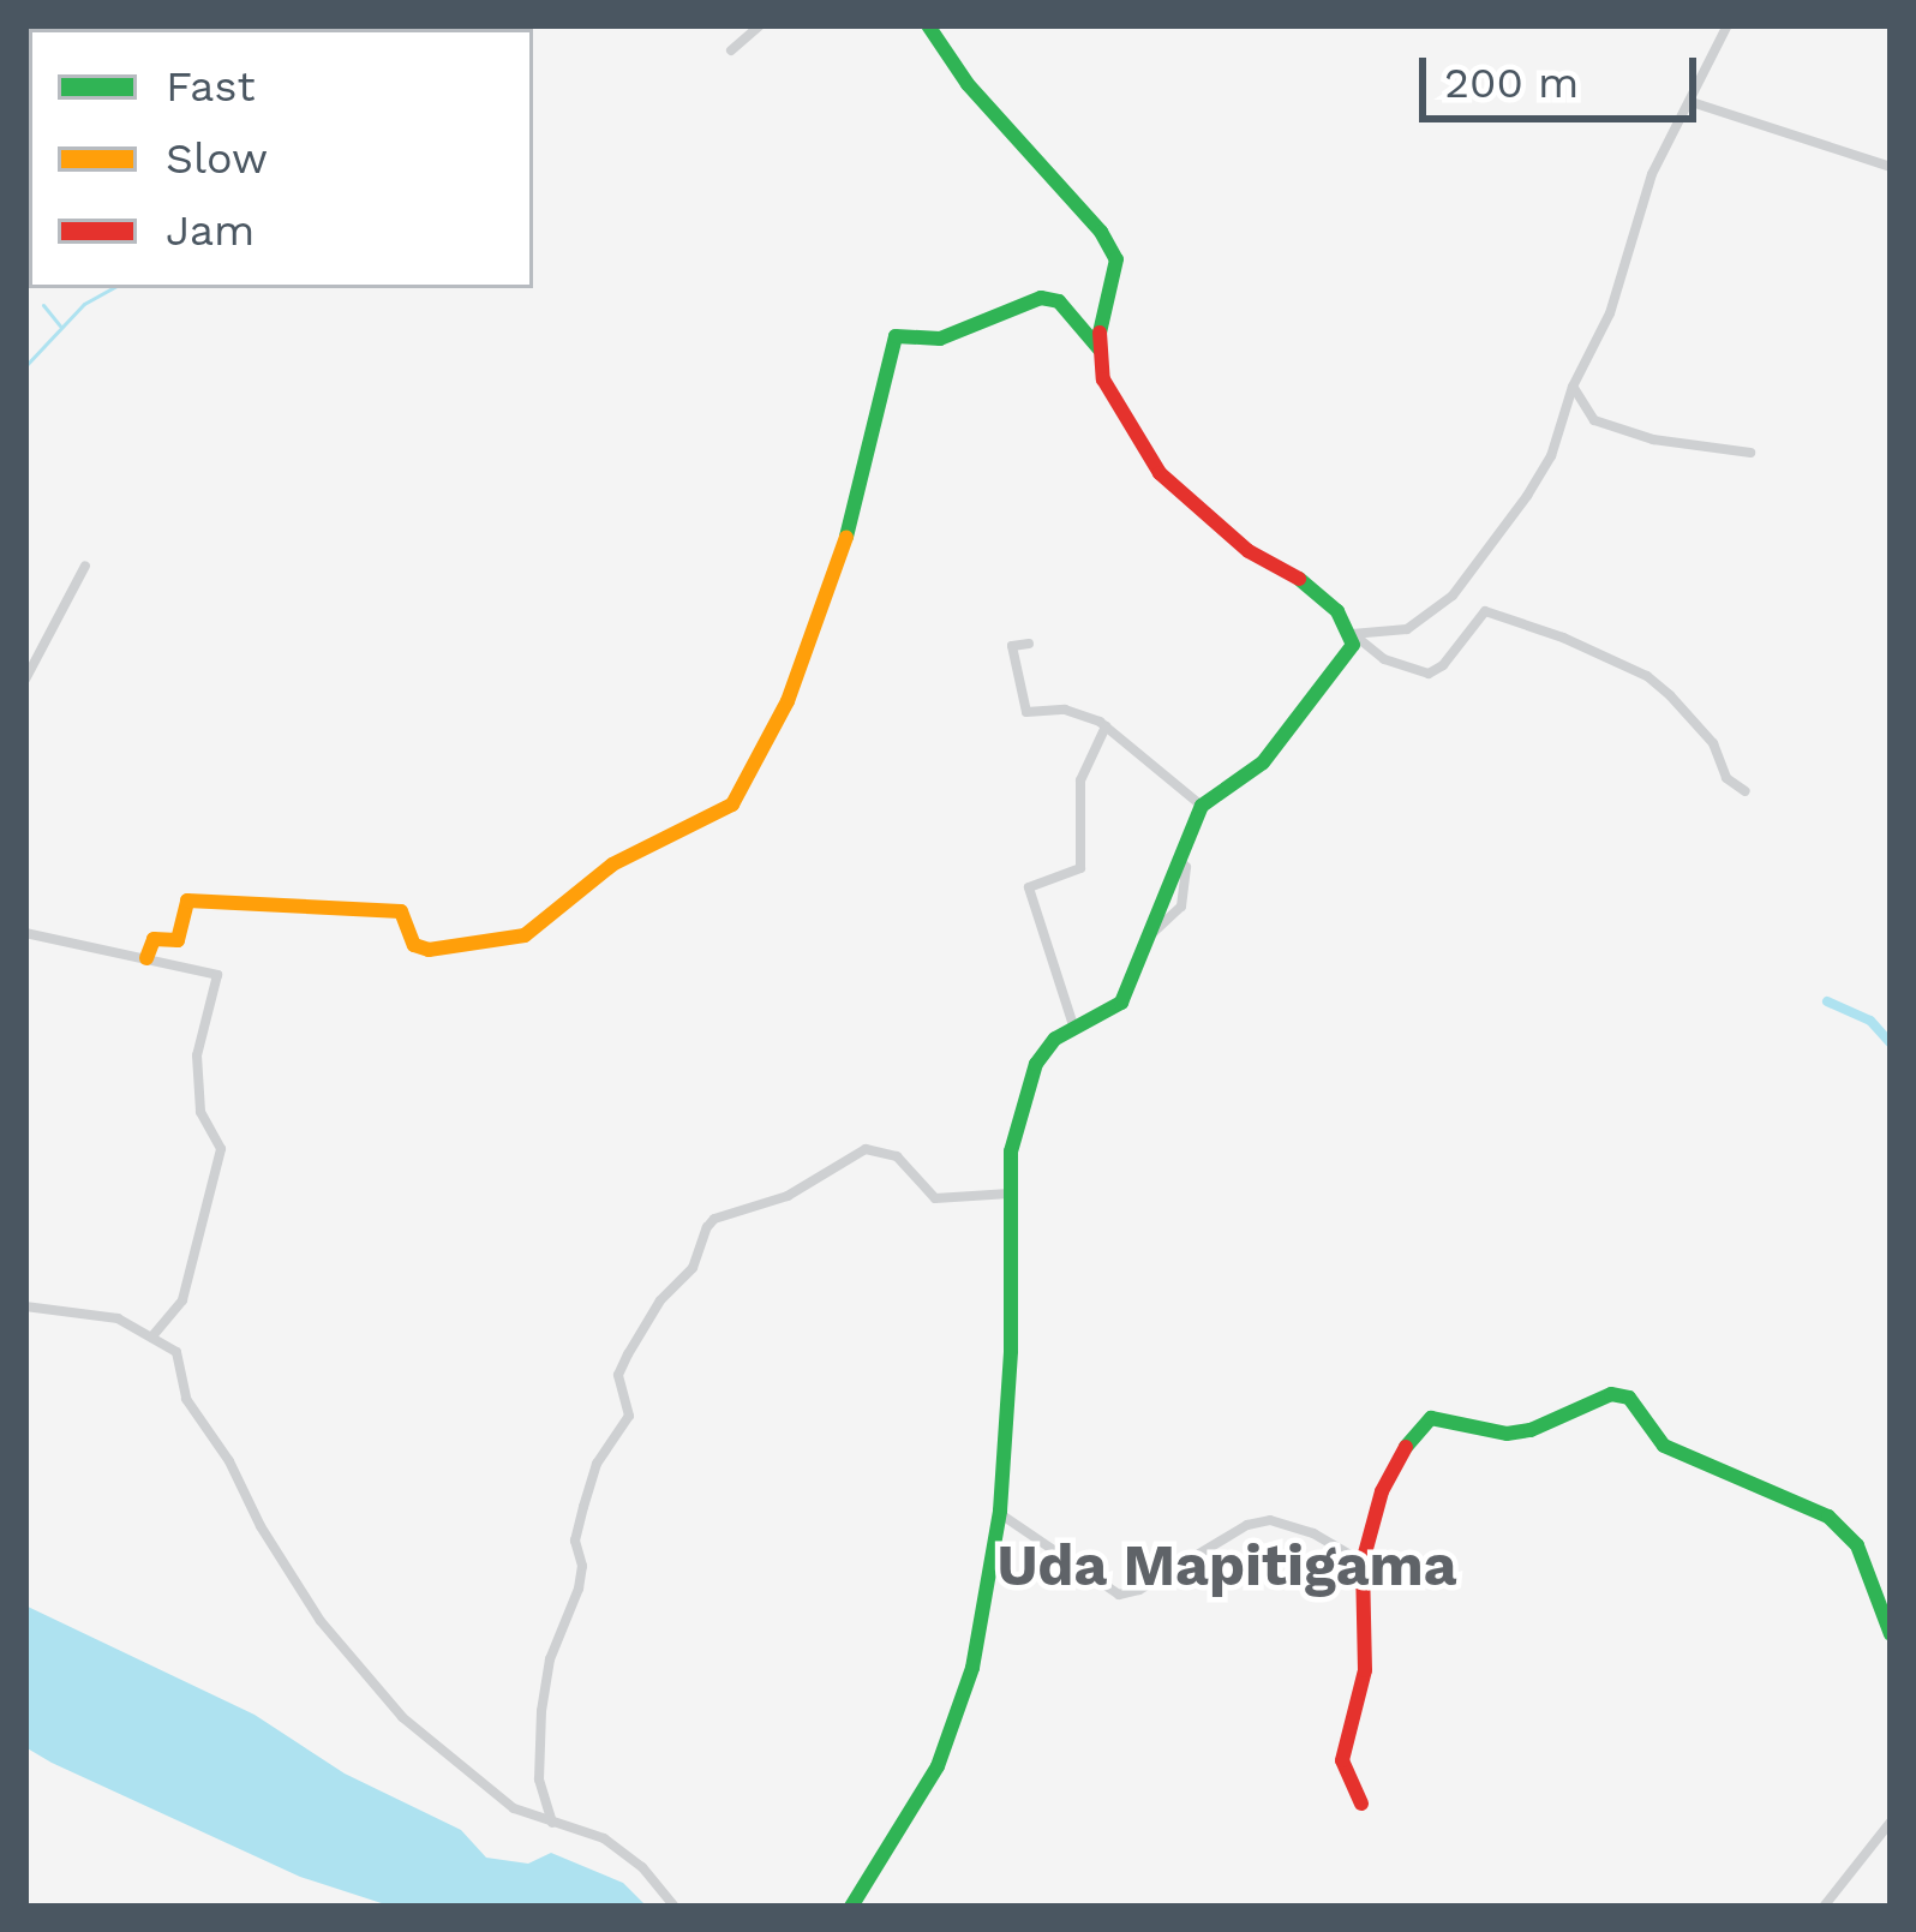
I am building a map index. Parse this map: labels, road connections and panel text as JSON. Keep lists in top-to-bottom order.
{
  "districts": ["Uda Mapitigama"],
  "legend": ["Fast", "Slow", "Jam"],
  "scale_bar": "200 m"
}
